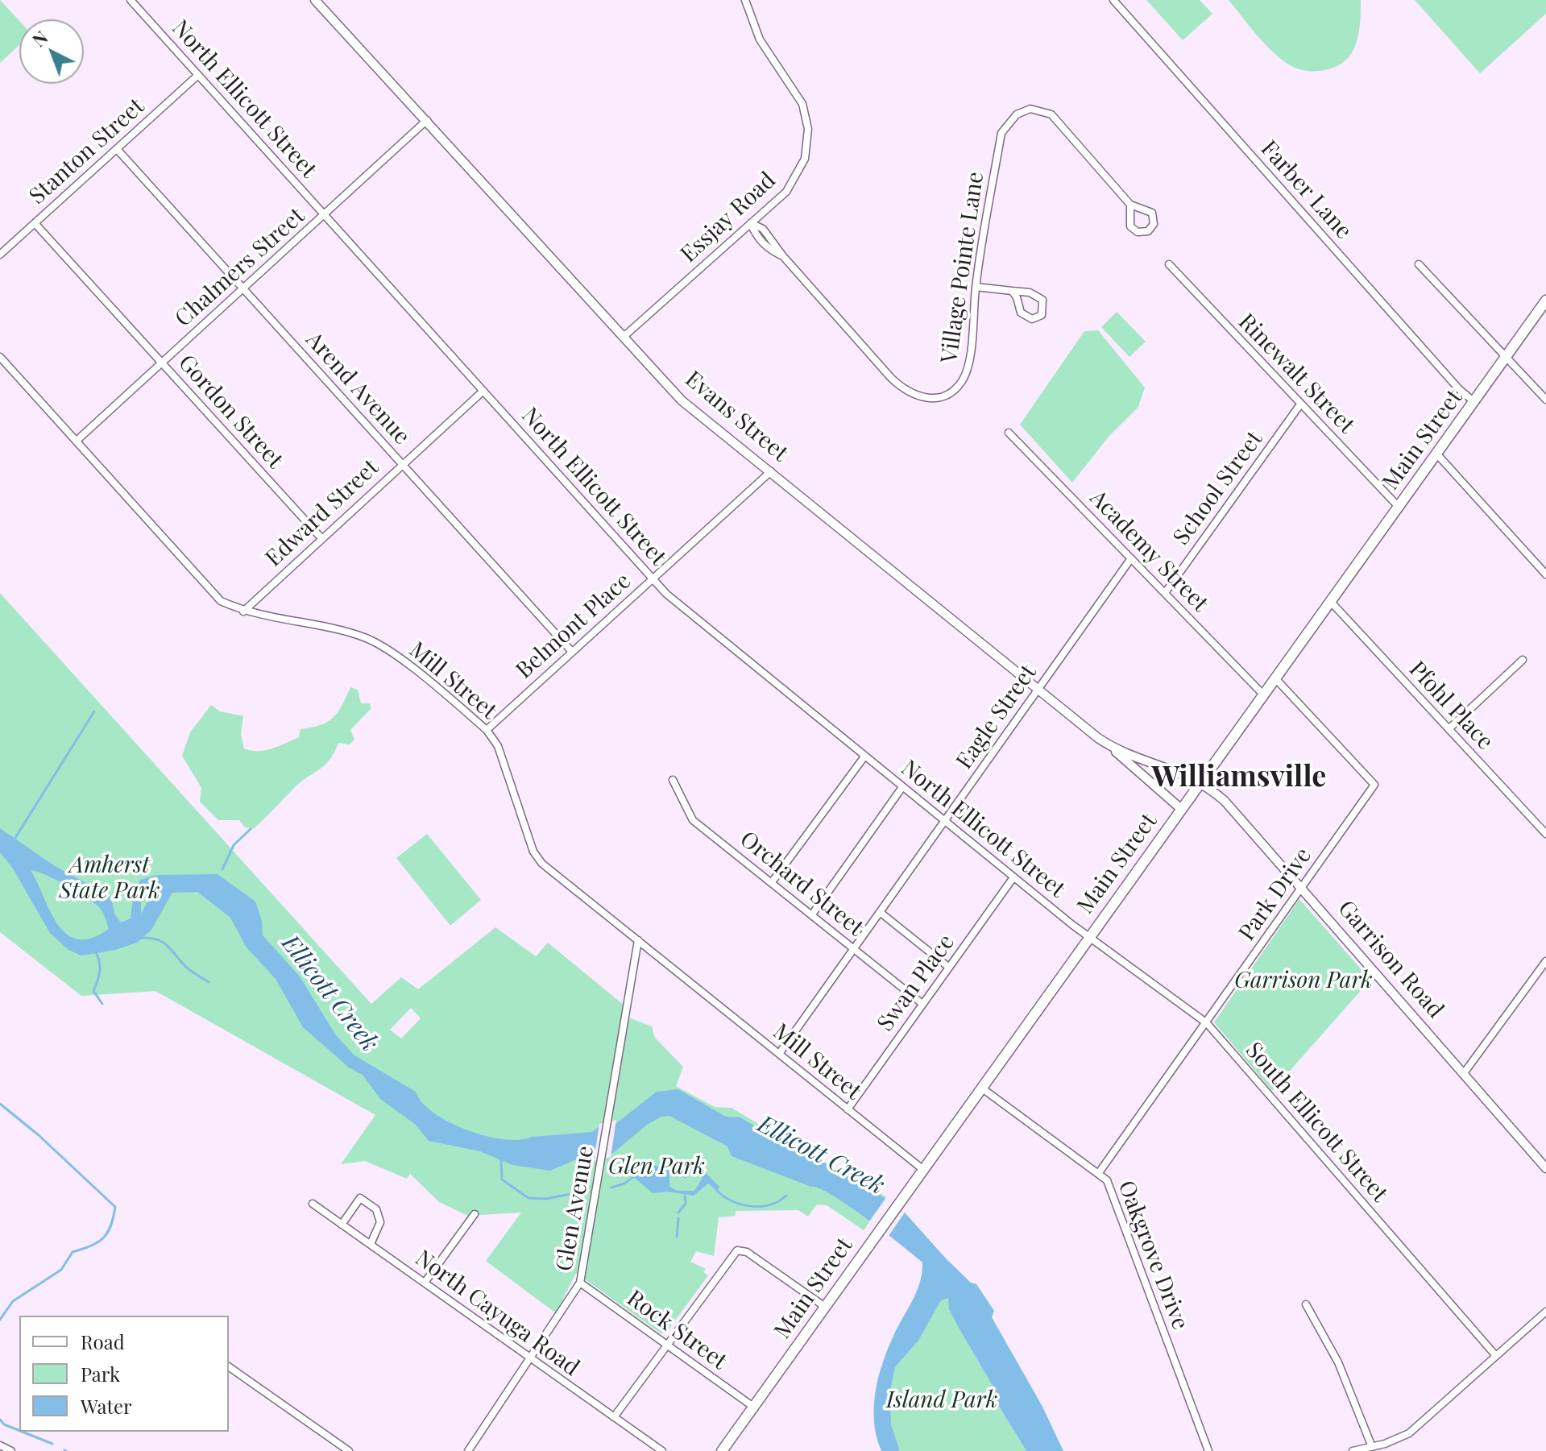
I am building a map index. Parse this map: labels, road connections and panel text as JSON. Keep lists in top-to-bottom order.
{
  "streets": {
    "main road": ["Main Street"],
    "street": [
      "North Ellicott Street",
      "Stanton Street",
      "Farber Lane",
      "Essjay Road",
      "Chalmers Street",
      "Village Pointe Lane",
      "Rinewalt Street",
      "Arend Avenue",
      "Gordon Street",
      "Evans Street",
      "School Street",
      "Edward Street",
      "Academy Street",
      "Belmont Place",
      "Mill Street",
      "Pfohl Place",
      "Eagle Street",
      "Orchard Street",
      "Park Drive",
      "Garrison Road",
      "Swan Place",
      "South Ellicott Street",
      "Glen Avenue",
      "Oakgrove Drive",
      "North Cayuga Road",
      "Rock Street"
    ]
  },
  "crossings": [
    ["North Ellicott Street", "Stanton Street"],
    ["North Ellicott Street", "Chalmers Street"],
    ["North Ellicott Street", "Main Street"],
    ["North Ellicott Street", "Edward Street"],
    ["North Ellicott Street", "Belmont Place"],
    ["North Ellicott Street", "Eagle Street"],
    ["North Ellicott Street", "Swan Place"],
    ["North Ellicott Street", "South Ellicott Street"],
    ["Stanton Street", "Arend Avenue"],
    ["Stanton Street", "Gordon Street"],
    ["Farber Lane", "Main Street"],
    ["Essjay Road", "Village Pointe Lane"],
    ["Essjay Road", "Evans Street"],
    ["Chalmers Street", "Arend Avenue"],
    ["Chalmers Street", "Gordon Street"],
    ["Chalmers Street", "Evans Street"],
    ["Chalmers Street", "Mill Street"],
    ["Rinewalt Street", "Main Street"],
    ["Rinewalt Street", "School Street"],
    ["Arend Avenue", "Edward Street"],
    ["Arend Avenue", "Belmont Place"],
    ["Gordon Street", "Edward Street"],
    ["Evans Street", "Main Street"],
    ["Evans Street", "Belmont Place"],
    ["Evans Street", "Eagle Street"],
    ["Evans Street", "Garrison Road"],
    ["Main Street", "Academy Street"],
    ["Main Street", "Mill Street"],
    ["Main Street", "Pfohl Place"],
    ["Main Street", "Park Drive"],
    ["Main Street", "Garrison Road"],
    ["Main Street", "South Ellicott Street"],
    ["Main Street", "Oakgrove Drive"],
    ["Main Street", "Rock Street"],
    ["School Street", "Academy Street"],
    ["Edward Street", "Mill Street"],
    ["Academy Street", "Eagle Street"],
    ["Belmont Place", "Mill Street"],
    ["Mill Street", "Eagle Street"],
    ["Mill Street", "Swan Place"],
    ["Mill Street", "Glen Avenue"],
    ["Eagle Street", "Orchard Street"],
    ["Orchard Street", "Swan Place"],
    ["Park Drive", "Garrison Road"],
    ["Park Drive", "South Ellicott Street"],
    ["Park Drive", "Oakgrove Drive"],
    ["Glen Avenue", "North Cayuga Road"],
    ["Glen Avenue", "Rock Street"]
  ],
  "districts": ["Williamsville"],
  "water": ["Ellicott Creek"],
  "parks": [
    "Amherst State Park",
    "Garrison Park",
    "Glen Park",
    "Island Park"
  ],
  "legend": ["Road", "Park", "Water"],
  "north": "top left"
}
